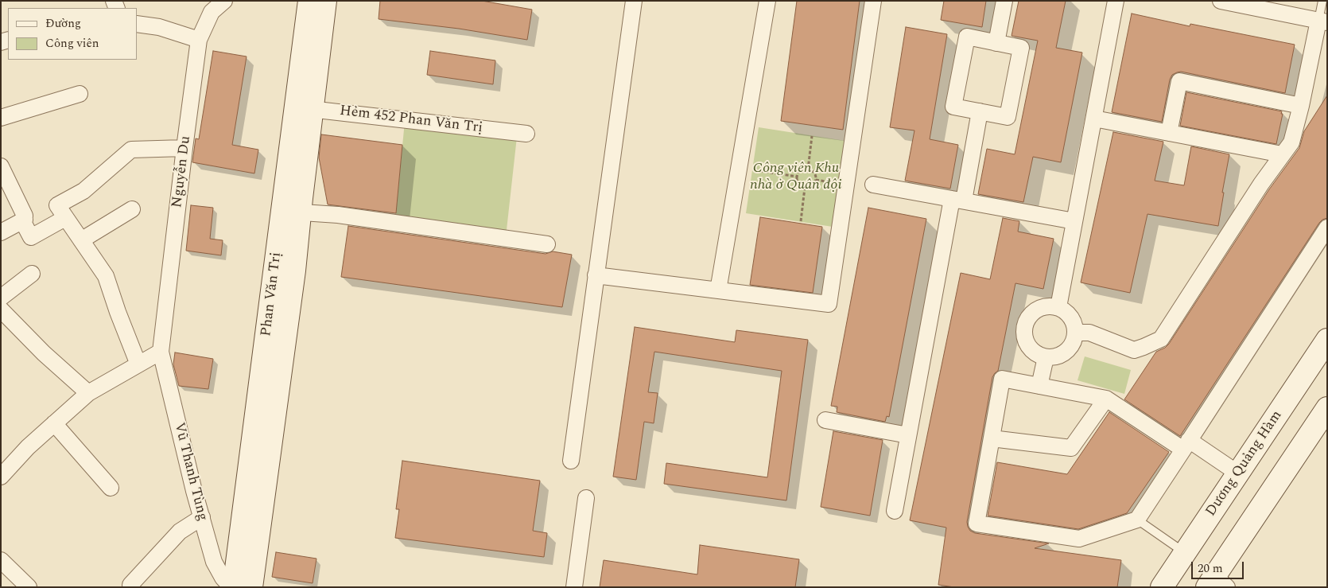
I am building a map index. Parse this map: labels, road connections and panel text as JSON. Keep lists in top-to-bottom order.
{
  "streets": {
    "main road": ["Phan Văn Trị", "Dương Quảng Hàm"],
    "street": ["Hẻm 452 Phan Văn Trị", "Nguyễn Du", "Vũ Thanh Tùng"]
  },
  "crossings": [
    ["Hẻm 452 Phan Văn Trị", "Phan Văn Trị"],
    ["Nguyễn Du", "Vũ Thanh Tùng"],
    ["Phan Văn Trị", "Vũ Thanh Tùng"]
  ],
  "parks": ["Công viên Khu nhà ở Quân đội"],
  "legend": ["Đường", "Công viên"],
  "scale_bar": "20 m"
}
